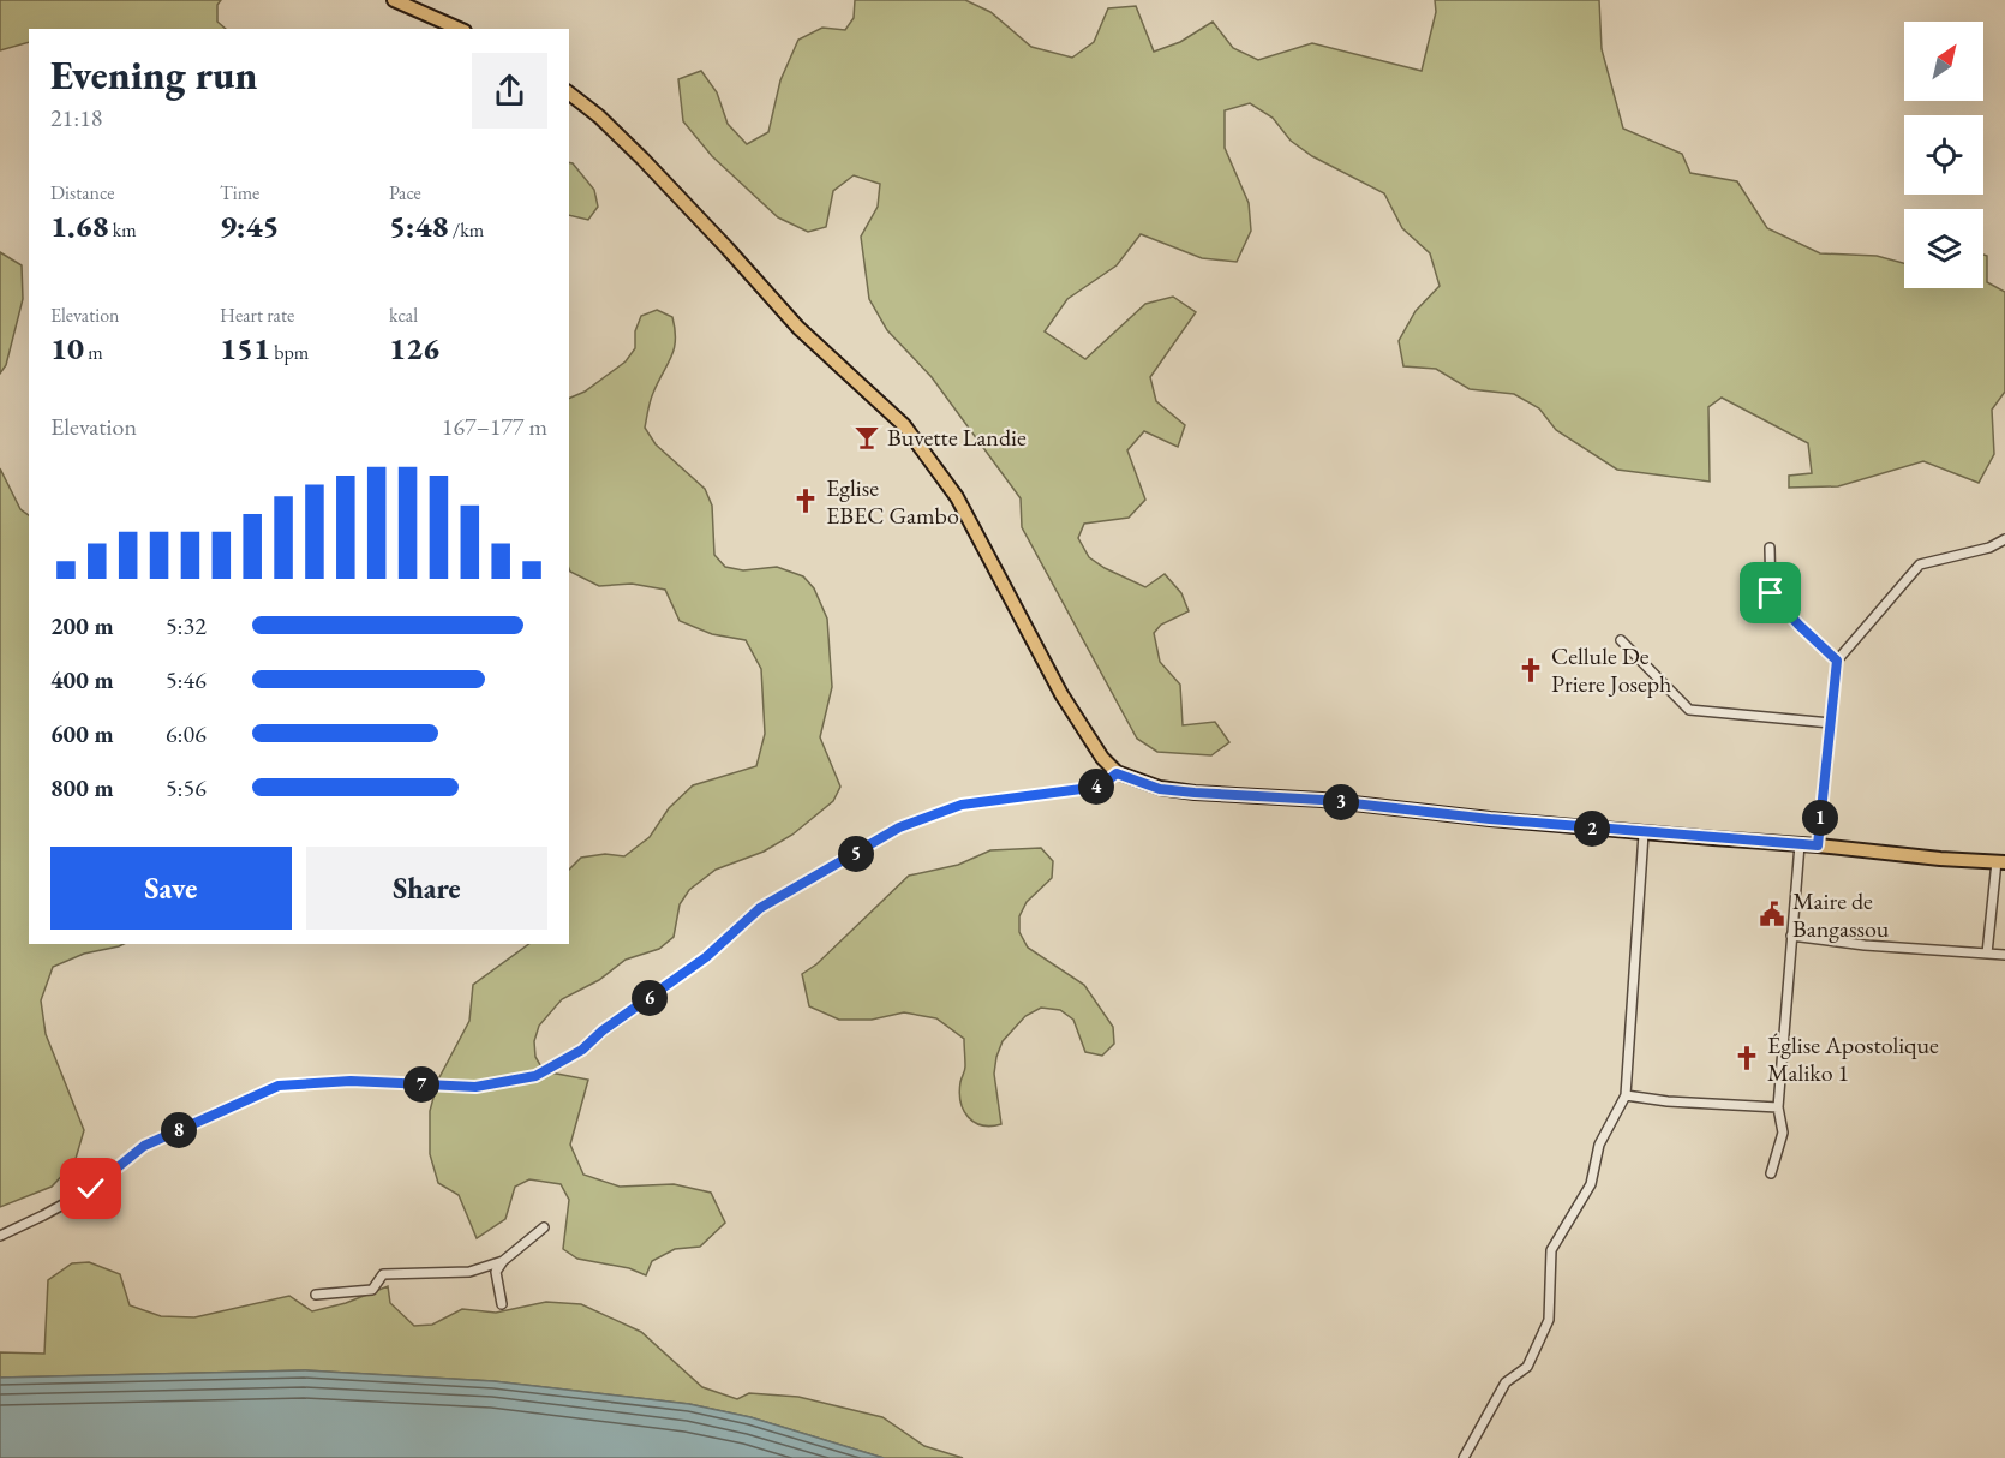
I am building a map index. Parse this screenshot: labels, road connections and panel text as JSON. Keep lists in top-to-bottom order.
{
  "places": {
    "bar": ["Buvette Landie"],
    "church": ["Eglise EBEC Gambo", "Cellule De Priere Joseph", "Église Apostolique Maliko 1"],
    "public building": ["Maire de Bangassou"]
  },
  "north": "top right",
  "page": {
    "heading": ["Evening run", "21:18"],
    "stats": [
      ["Distance", "1.68 km"],
      ["Time", "9:45"],
      ["Pace", "5:48 /km"],
      ["Elevation", "10 m"],
      ["Heart rate", "151 bpm"],
      ["kcal", "126"]
    ],
    "chart": ["Elevation", "167–177 m"],
    "list": [
      {
        "name": "200 m",
        "note": "5:32"
      },
      {
        "name": "400 m",
        "note": "5:46"
      },
      {
        "name": "600 m",
        "note": "6:06"
      },
      {
        "name": "800 m",
        "note": "5:56"
      }
    ],
    "pins": [
      "4",
      "3",
      "1",
      "2",
      "5",
      "6",
      "7",
      "8"
    ],
    "buttons": ["Save", "Share"]
  }
}
